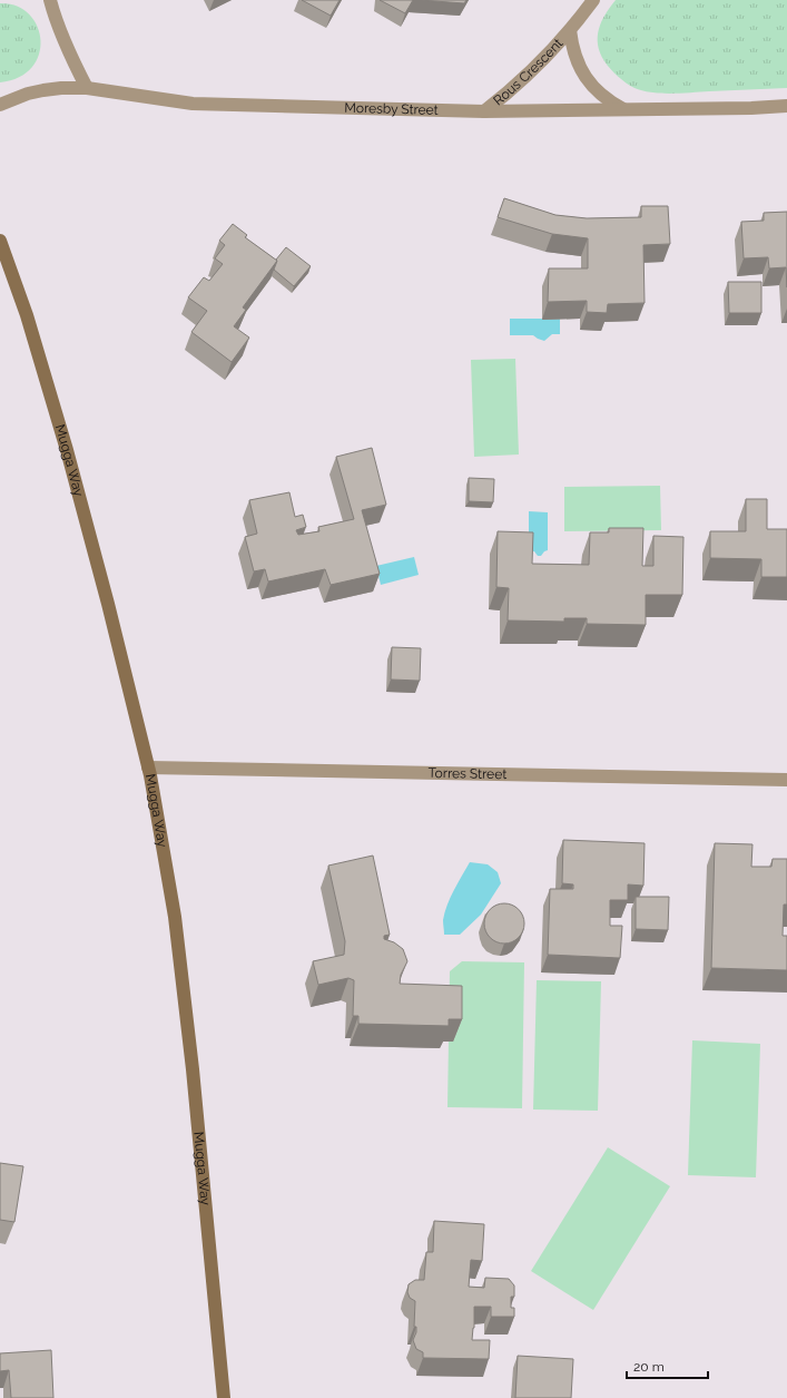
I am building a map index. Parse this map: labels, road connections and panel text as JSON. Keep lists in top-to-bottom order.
{
  "streets": {
    "main road": ["Mugga Way"],
    "street": ["Rous Crescent", "Moresby Street", "Torres Street"]
  },
  "crossings": [
    ["Rous Crescent", "Moresby Street"],
    ["Mugga Way", "Torres Street"]
  ],
  "scale_bar": "20 m"
}
